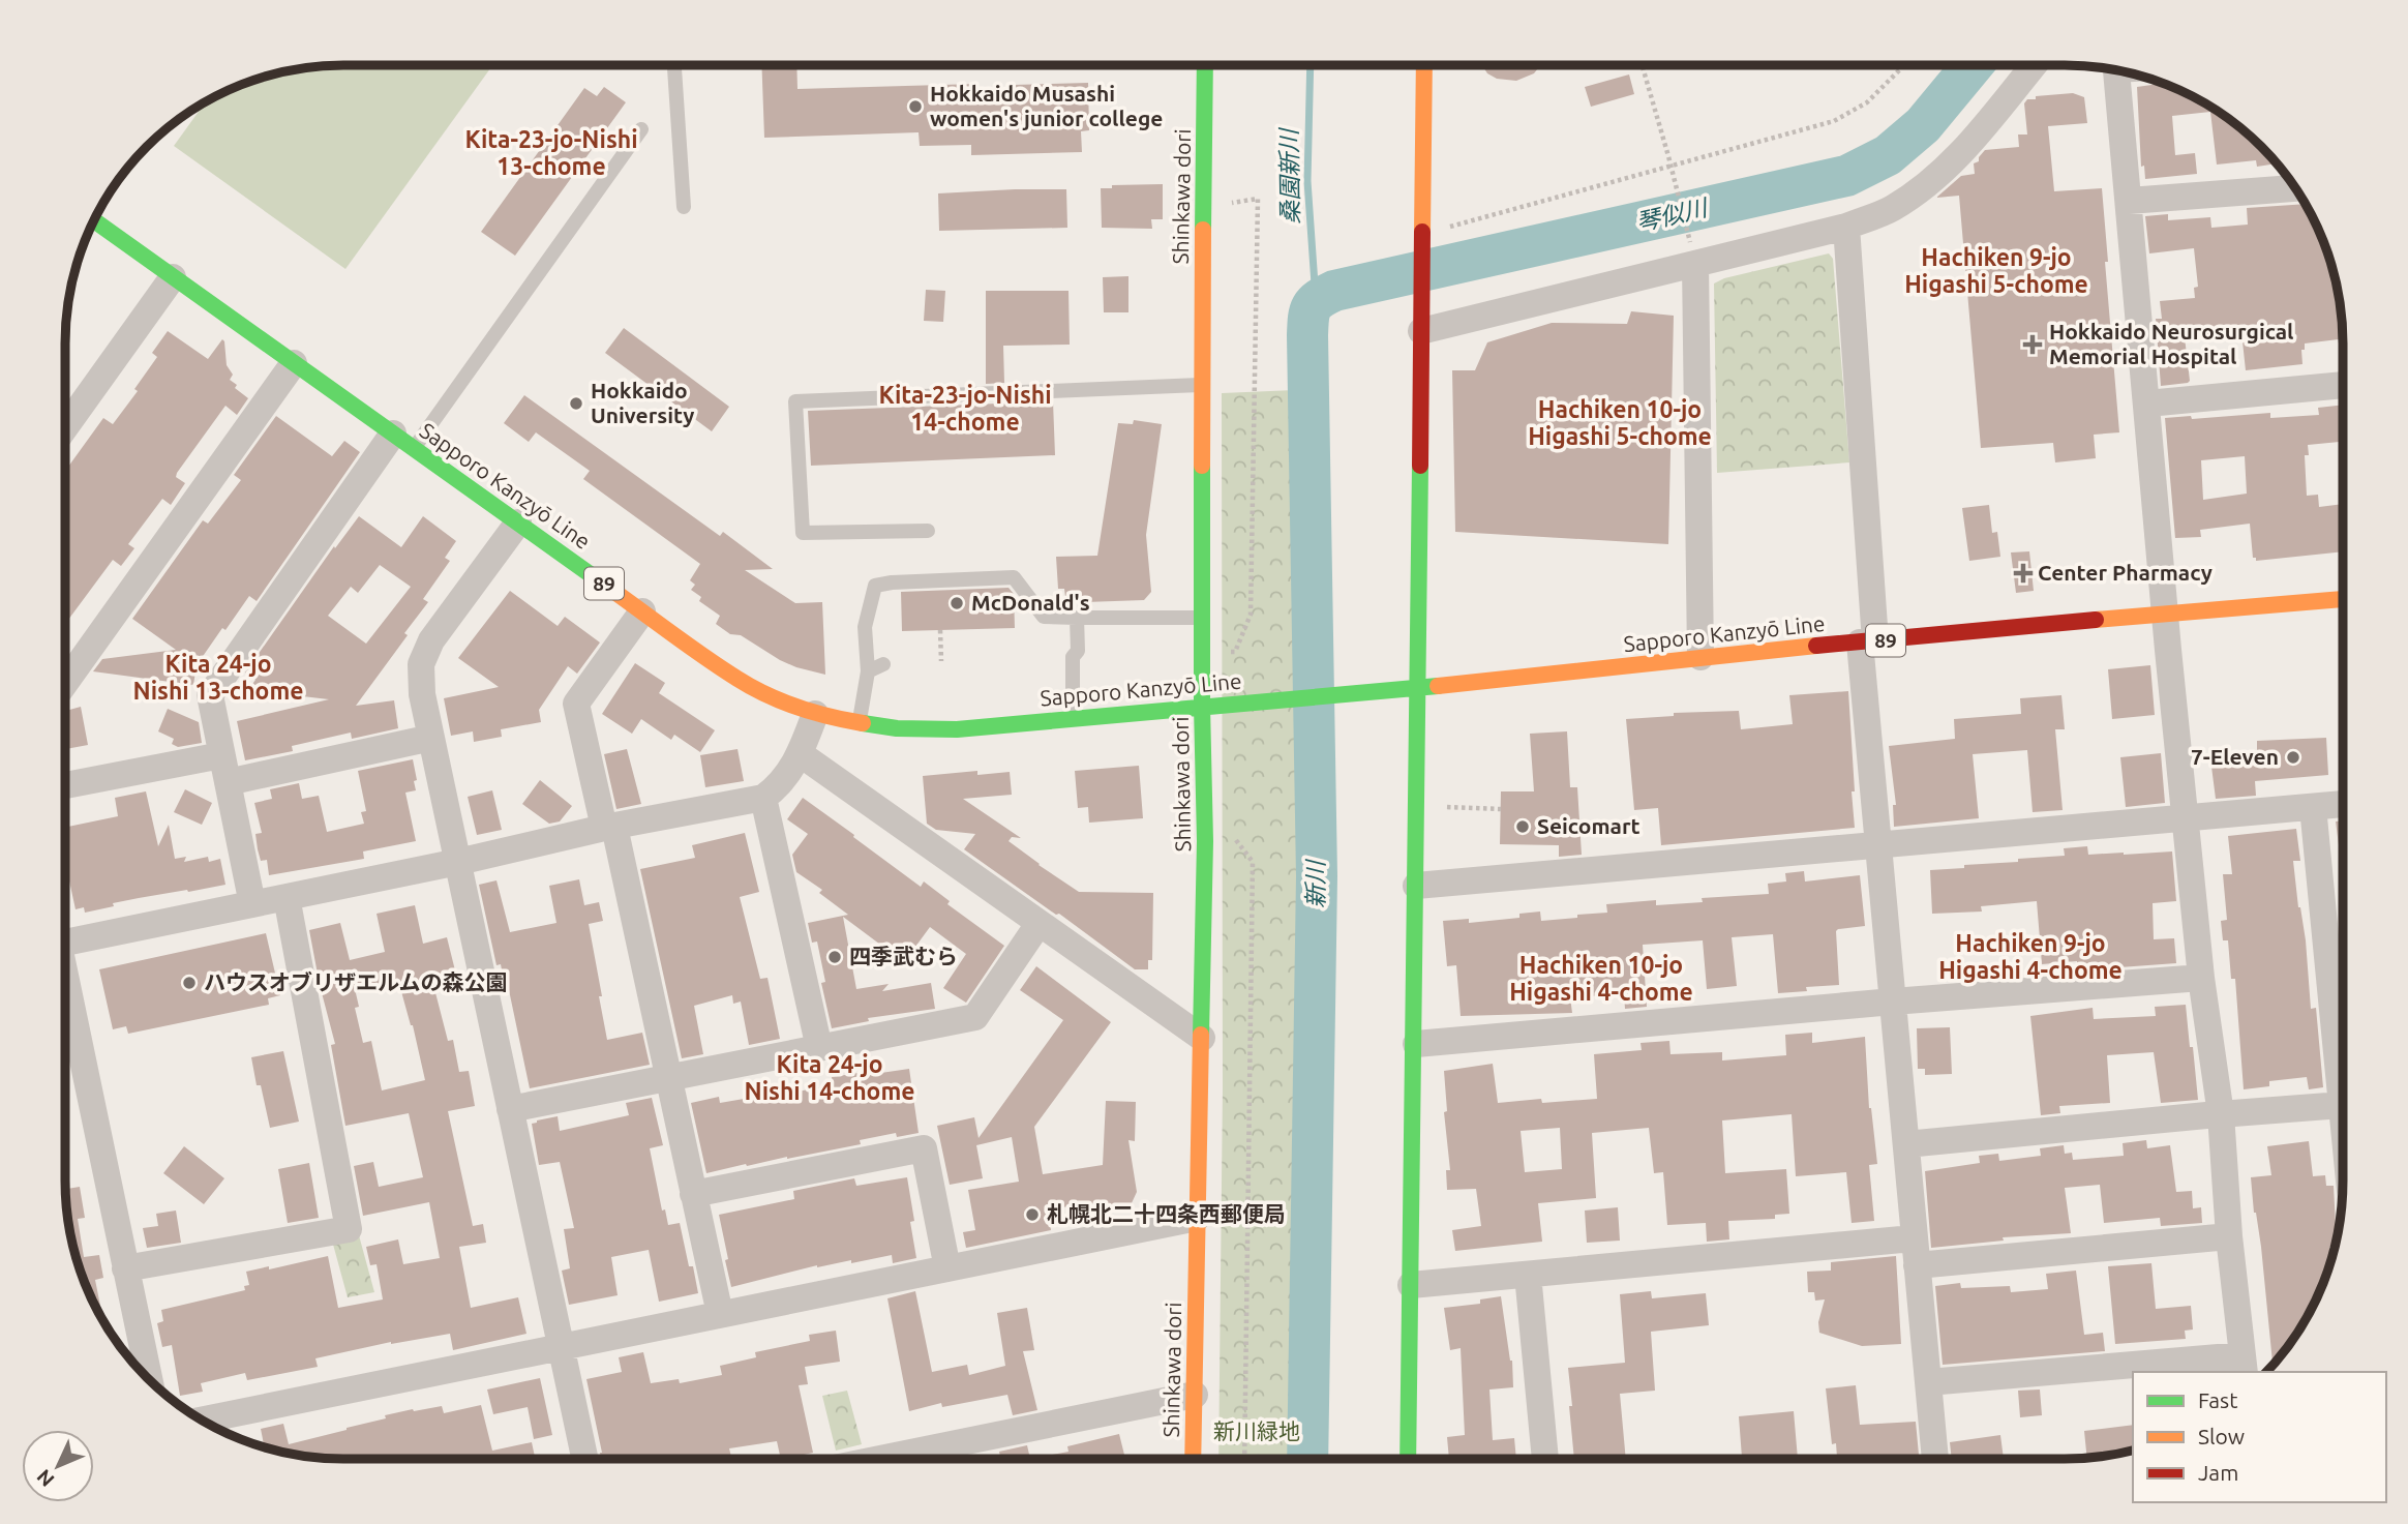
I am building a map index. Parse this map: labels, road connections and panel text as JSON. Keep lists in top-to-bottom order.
{
  "streets": {
    "street": ["Shinkawa dori", "Sapporo Kanzyō Line", "89"]
  },
  "crossings": [
    ["Shinkawa dori", "Sapporo Kanzyō Line"]
  ],
  "districts": [
    "Kita-23-jo-Nishi 13-chome",
    "Hachiken 9-jo Higashi 5-chome",
    "Kita-23-jo-Nishi 14-chome",
    "Hachiken 10-jo Higashi 5-chome",
    "Kita 24-jo Nishi 13-chome",
    "Hachiken 9-jo Higashi 4-chome",
    "Hachiken 10-jo Higashi 4-chome",
    "Kita 24-jo Nishi 14-chome"
  ],
  "water": ["桑園新川", "琴似川", "新川"],
  "parks": ["新川緑地"],
  "places": {
    "other": [
      "Hokkaido Musashi women's junior college",
      "Hokkaido University",
      "McDonald's",
      "7-Eleven",
      "Seicomart",
      "四季武むら",
      "ハウスオブリザエルムの森公園",
      "札幌北二十四条西郵便局"
    ],
    "health": ["Hokkaido Neurosurgical Memorial Hospital", "Center Pharmacy"]
  },
  "legend": ["Fast", "Slow", "Jam"],
  "north": "bottom left"
}
